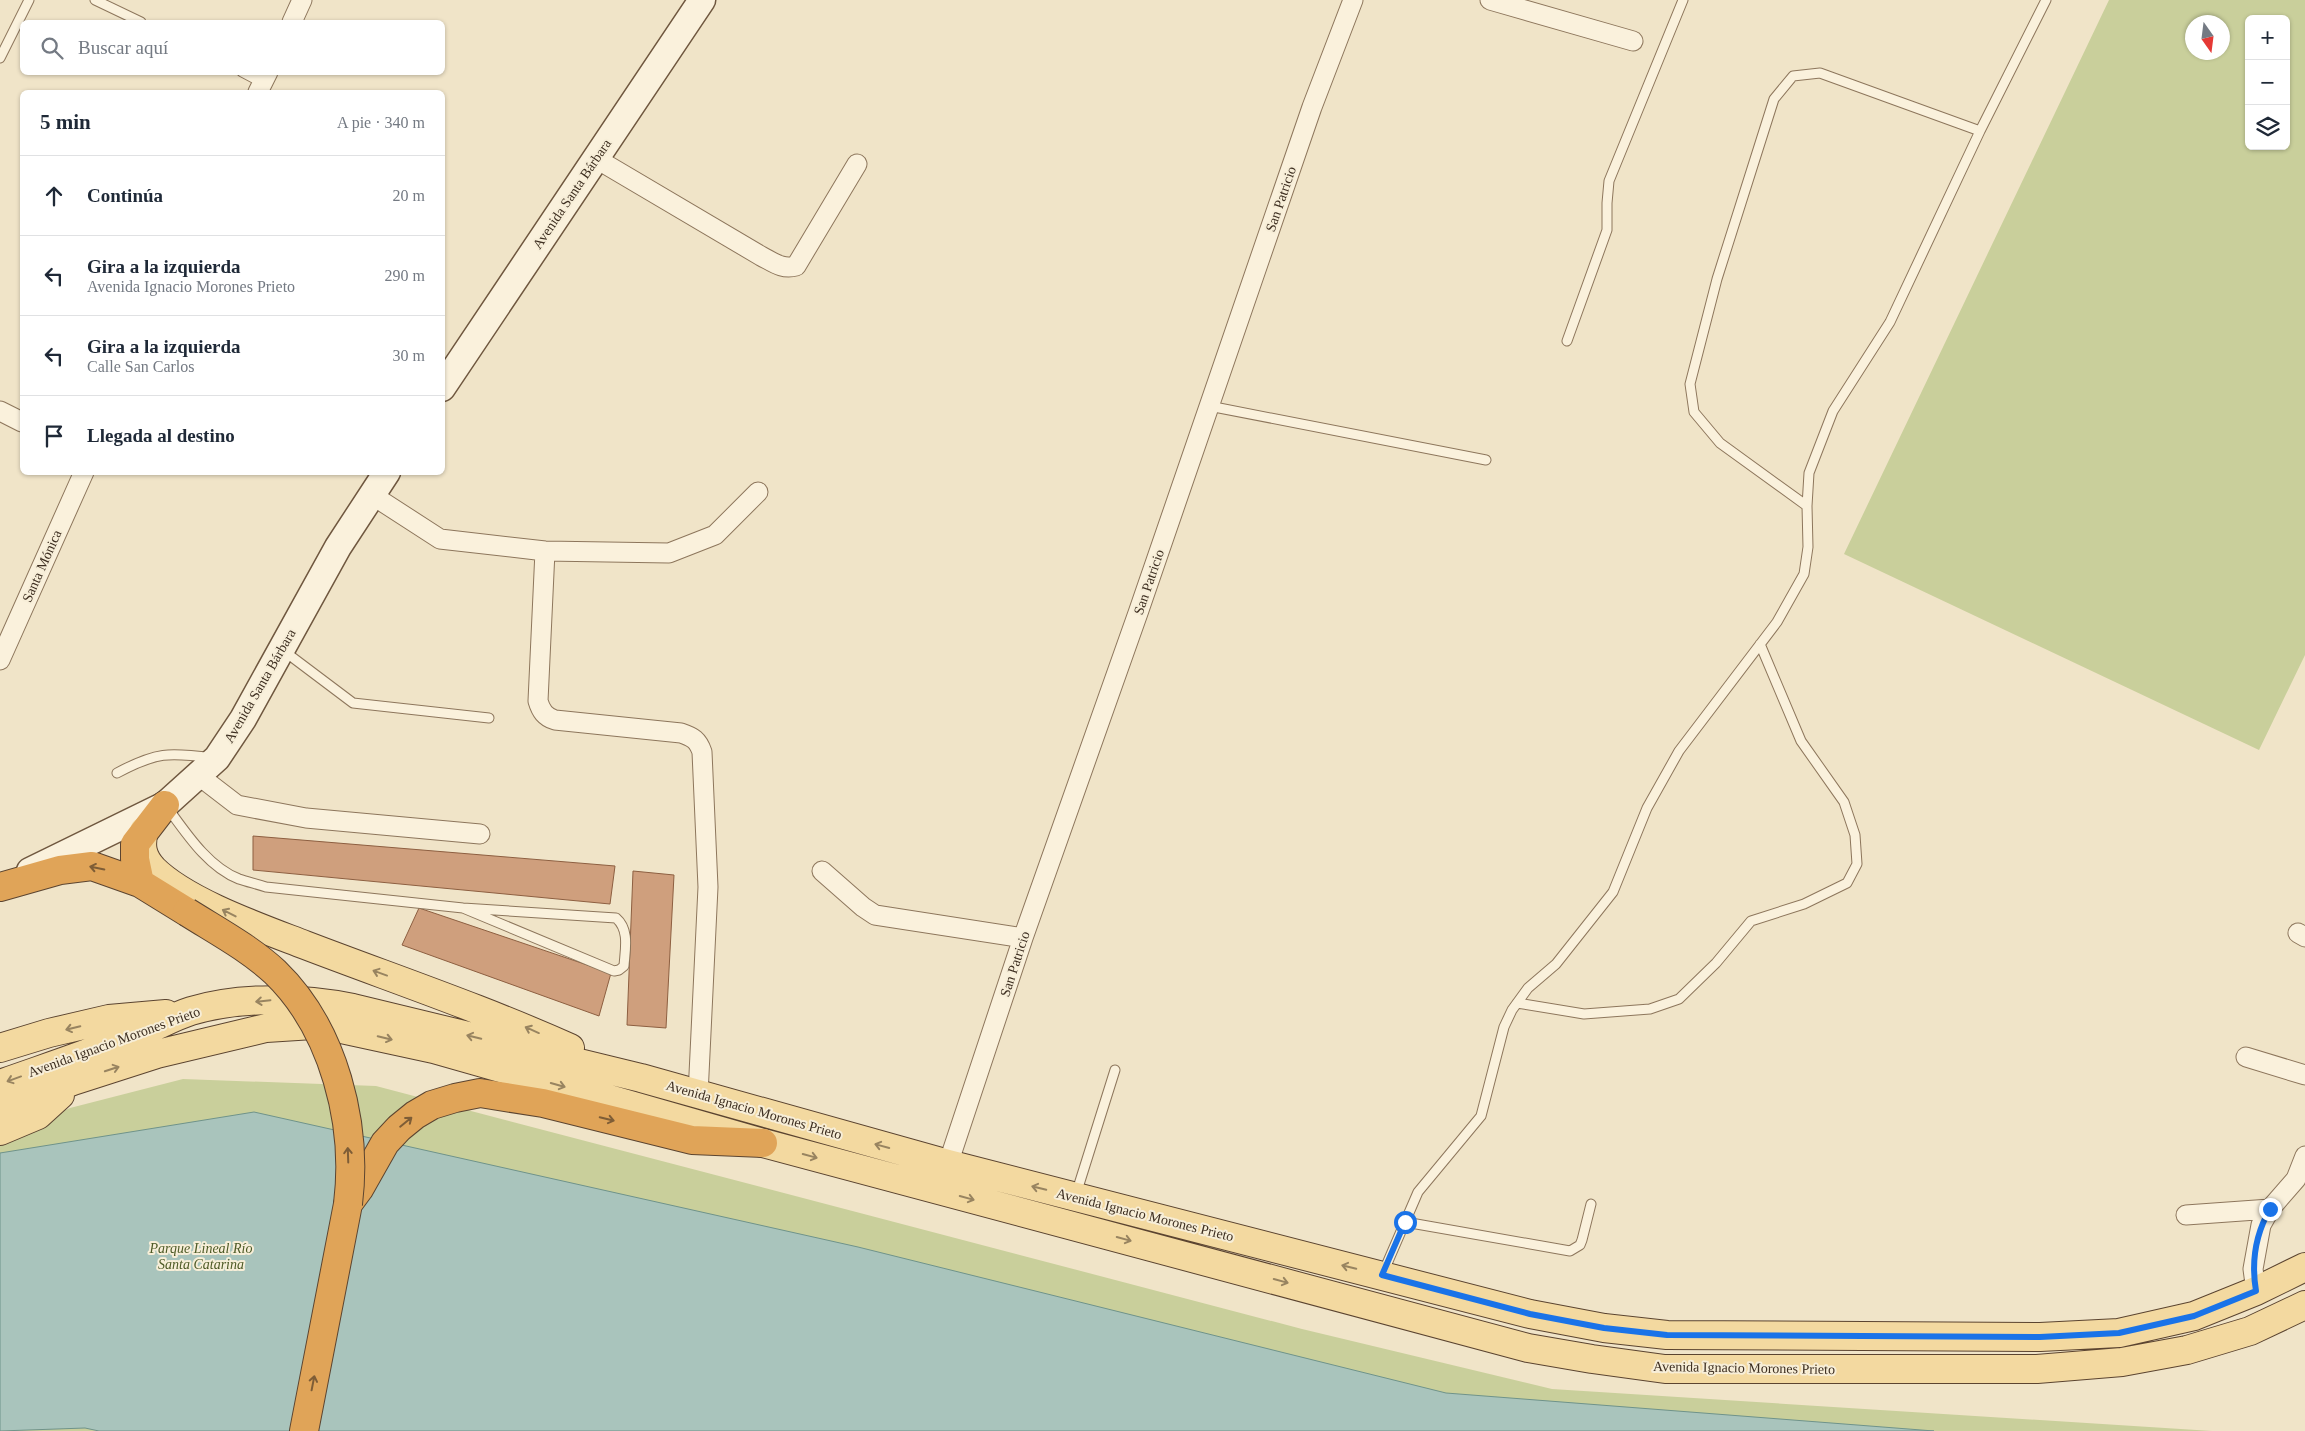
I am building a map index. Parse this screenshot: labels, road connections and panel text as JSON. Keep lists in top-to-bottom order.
{
  "streets": {
    "main road": ["Avenida Ignacio Morones Prieto"],
    "street": ["Avenida Santa Bárbara", "San Patricio", "Santa Mónica"]
  },
  "crossings": [
    ["San Patricio", "Avenida Ignacio Morones Prieto"]
  ],
  "parks": ["Parque Lineal Río Santa Catarina"],
  "north": "bottom",
  "page": {
    "map_buttons": ["+", "−"],
    "search": "Buscar aquí",
    "heading": ["5 min", "A pie · 340 m"],
    "list": [
      ["Continúa", "20 m"],
      ["Gira a la izquierda", "Avenida Ignacio Morones Prieto", "290 m"],
      ["Gira a la izquierda", "Calle San Carlos", "30 m"],
      "Llegada al destino"
    ]
  }
}
